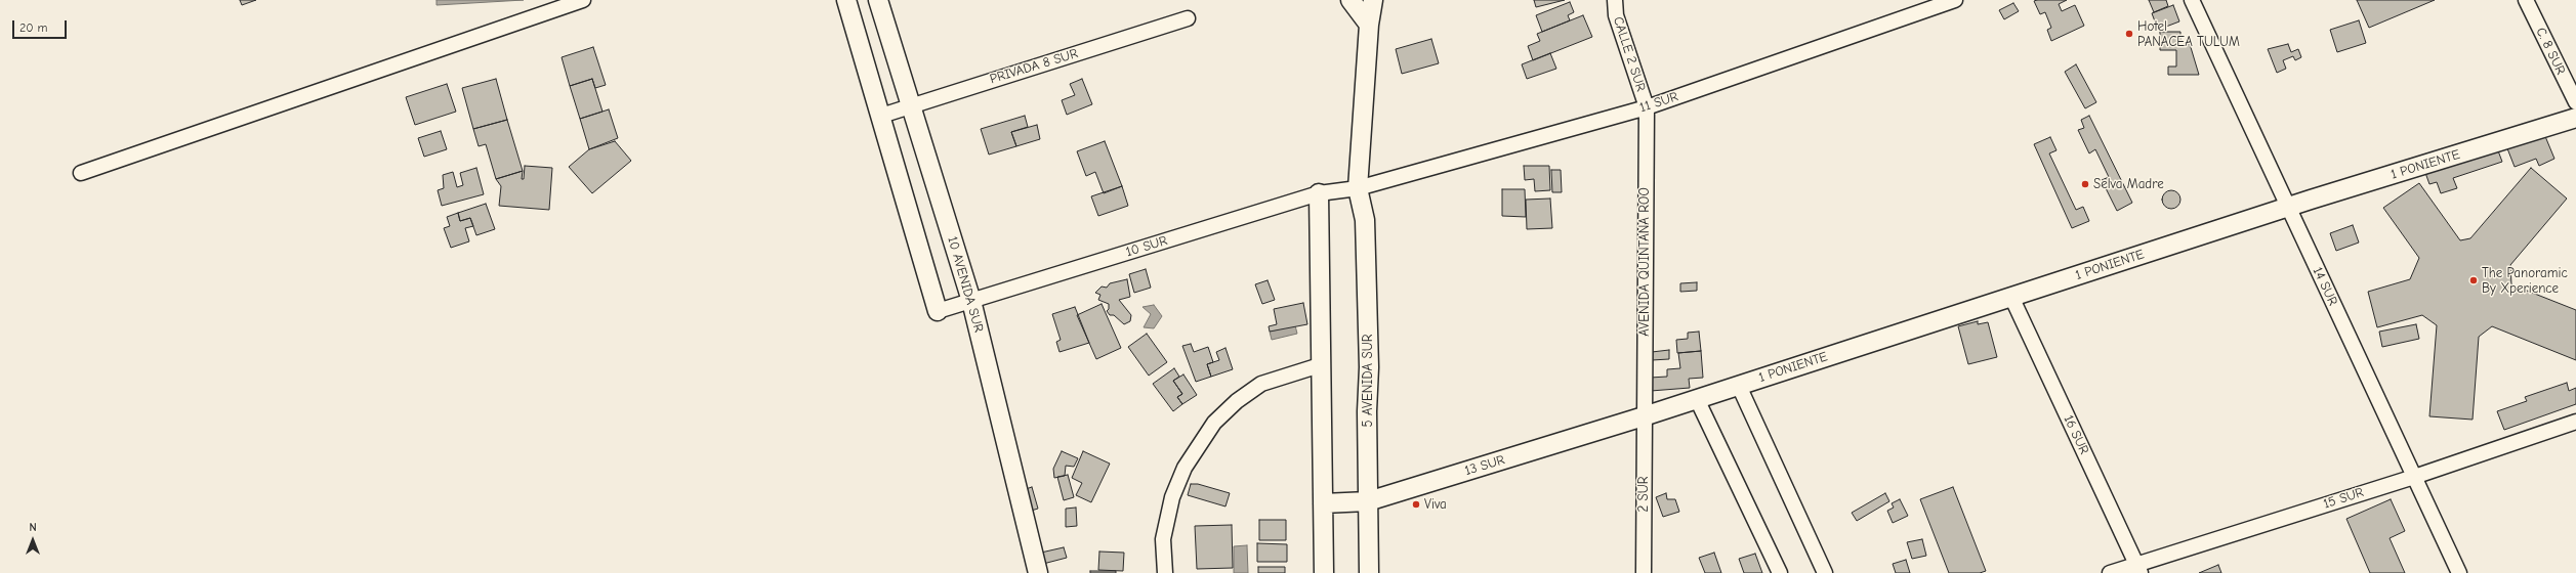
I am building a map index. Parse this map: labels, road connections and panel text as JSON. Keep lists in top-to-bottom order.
{
  "streets": {
    "street": [
      "C. 8 SUR",
      "CALLE 2 SUR",
      "PRIVADA 8 SUR",
      "11 SUR",
      "1 PONIENTE",
      "10 SUR",
      "AVENIDA QUINTANA ROO",
      "10 AVENIDA SUR",
      "14 SUR",
      "5 AVENIDA SUR",
      "16 SUR",
      "13 SUR",
      "2 SUR",
      "15 SUR"
    ]
  },
  "crossings": [
    ["CALLE 2 SUR", "11 SUR"],
    ["CALLE 2 SUR", "AVENIDA QUINTANA ROO"],
    ["PRIVADA 8 SUR", "10 AVENIDA SUR"],
    ["11 SUR", "10 SUR"],
    ["11 SUR", "AVENIDA QUINTANA ROO"],
    ["11 SUR", "5 AVENIDA SUR"],
    ["1 PONIENTE", "AVENIDA QUINTANA ROO"],
    ["1 PONIENTE", "14 SUR"],
    ["1 PONIENTE", "16 SUR"],
    ["1 PONIENTE", "13 SUR"],
    ["1 PONIENTE", "2 SUR"],
    ["10 SUR", "10 AVENIDA SUR"],
    ["10 SUR", "5 AVENIDA SUR"],
    ["AVENIDA QUINTANA ROO", "13 SUR"],
    ["AVENIDA QUINTANA ROO", "2 SUR"],
    ["14 SUR", "15 SUR"],
    ["5 AVENIDA SUR", "13 SUR"],
    ["16 SUR", "15 SUR"],
    ["13 SUR", "2 SUR"]
  ],
  "places": [
    "Hotel PANACEA TULUM",
    "Selva Madre",
    "The Panoramic By Xperience",
    "Viva"
  ],
  "scale_bar": "20 m",
  "north": "top"
}
